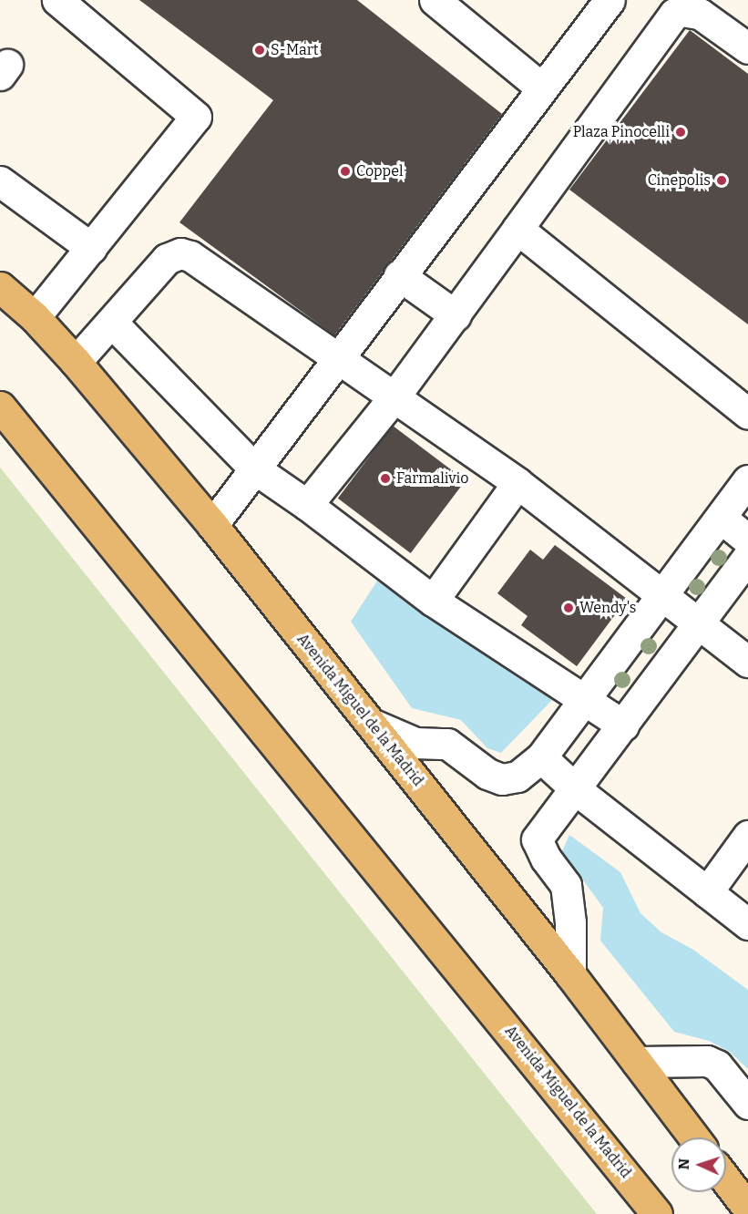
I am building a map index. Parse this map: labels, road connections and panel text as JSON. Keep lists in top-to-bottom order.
{
  "streets": {
    "main road": ["Avenida Miguel de la Madrid"]
  },
  "places": [
    "S-Mart",
    "Plaza Pinocelli",
    "Coppel",
    "Cinepolis",
    "Farmalivio",
    "Wendy's"
  ],
  "north": "left"
}
